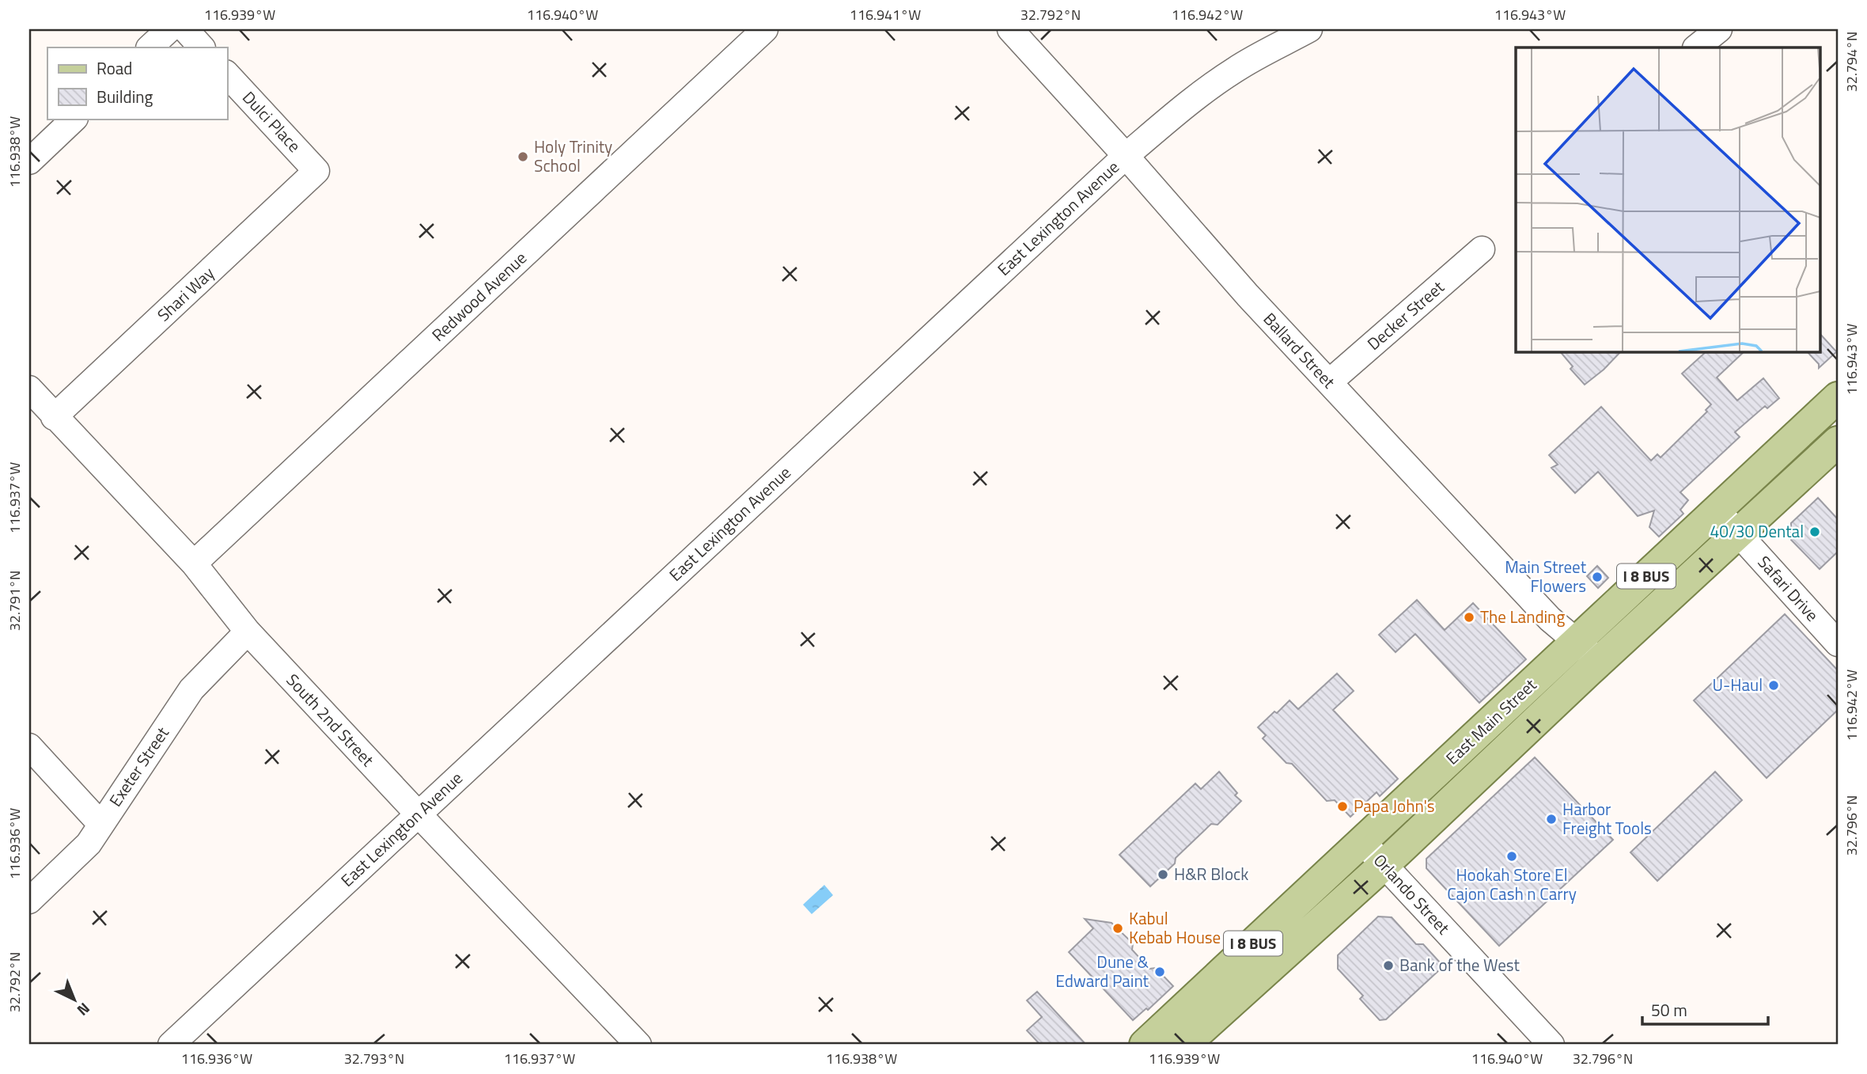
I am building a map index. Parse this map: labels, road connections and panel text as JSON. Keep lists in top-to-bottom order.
{
  "streets": {
    "main road": ["I 8 BUS", "East Main Street"],
    "street": [
      "Dulci Place",
      "East Lexington Avenue",
      "Shari Way",
      "Redwood Avenue",
      "Decker Street",
      "Ballard Street",
      "Safari Drive",
      "South 2nd Street",
      "Exeter Street",
      "Orlando Street"
    ]
  },
  "crossings": [
    ["Dulci Place", "Shari Way"],
    ["East Lexington Avenue", "Ballard Street"],
    ["East Lexington Avenue", "South 2nd Street"],
    ["Shari Way", "South 2nd Street"],
    ["Redwood Avenue", "South 2nd Street"],
    ["Decker Street", "Ballard Street"],
    ["Ballard Street", "East Main Street"],
    ["Safari Drive", "East Main Street"],
    ["South 2nd Street", "Exeter Street"],
    ["East Main Street", "Orlando Street"]
  ],
  "places": [
    "Holy Trinity School",
    "40/30 Dental",
    "Main Street Flowers",
    "The Landing",
    "U-Haul",
    "Papa John's",
    "Harbor Freight Tools",
    "Hookah Store El Cajon Cash n Carry",
    "H&R Block",
    "Kabul Kebab House",
    "Bank of the West",
    "Dune & Edward Paint"
  ],
  "legend": ["Road", "Building"],
  "scale_bar": "50 m",
  "north": "bottom right",
  "coordinates": [
    "116.939°W",
    "116.940°W",
    "116.941°W",
    "32.792°N",
    "116.942°W",
    "116.943°W",
    "32.794°N",
    "116.938°W",
    "116.937°W",
    "32.791°N",
    "32.796°N",
    "116.936°W",
    "32.793°N"
  ]
}
